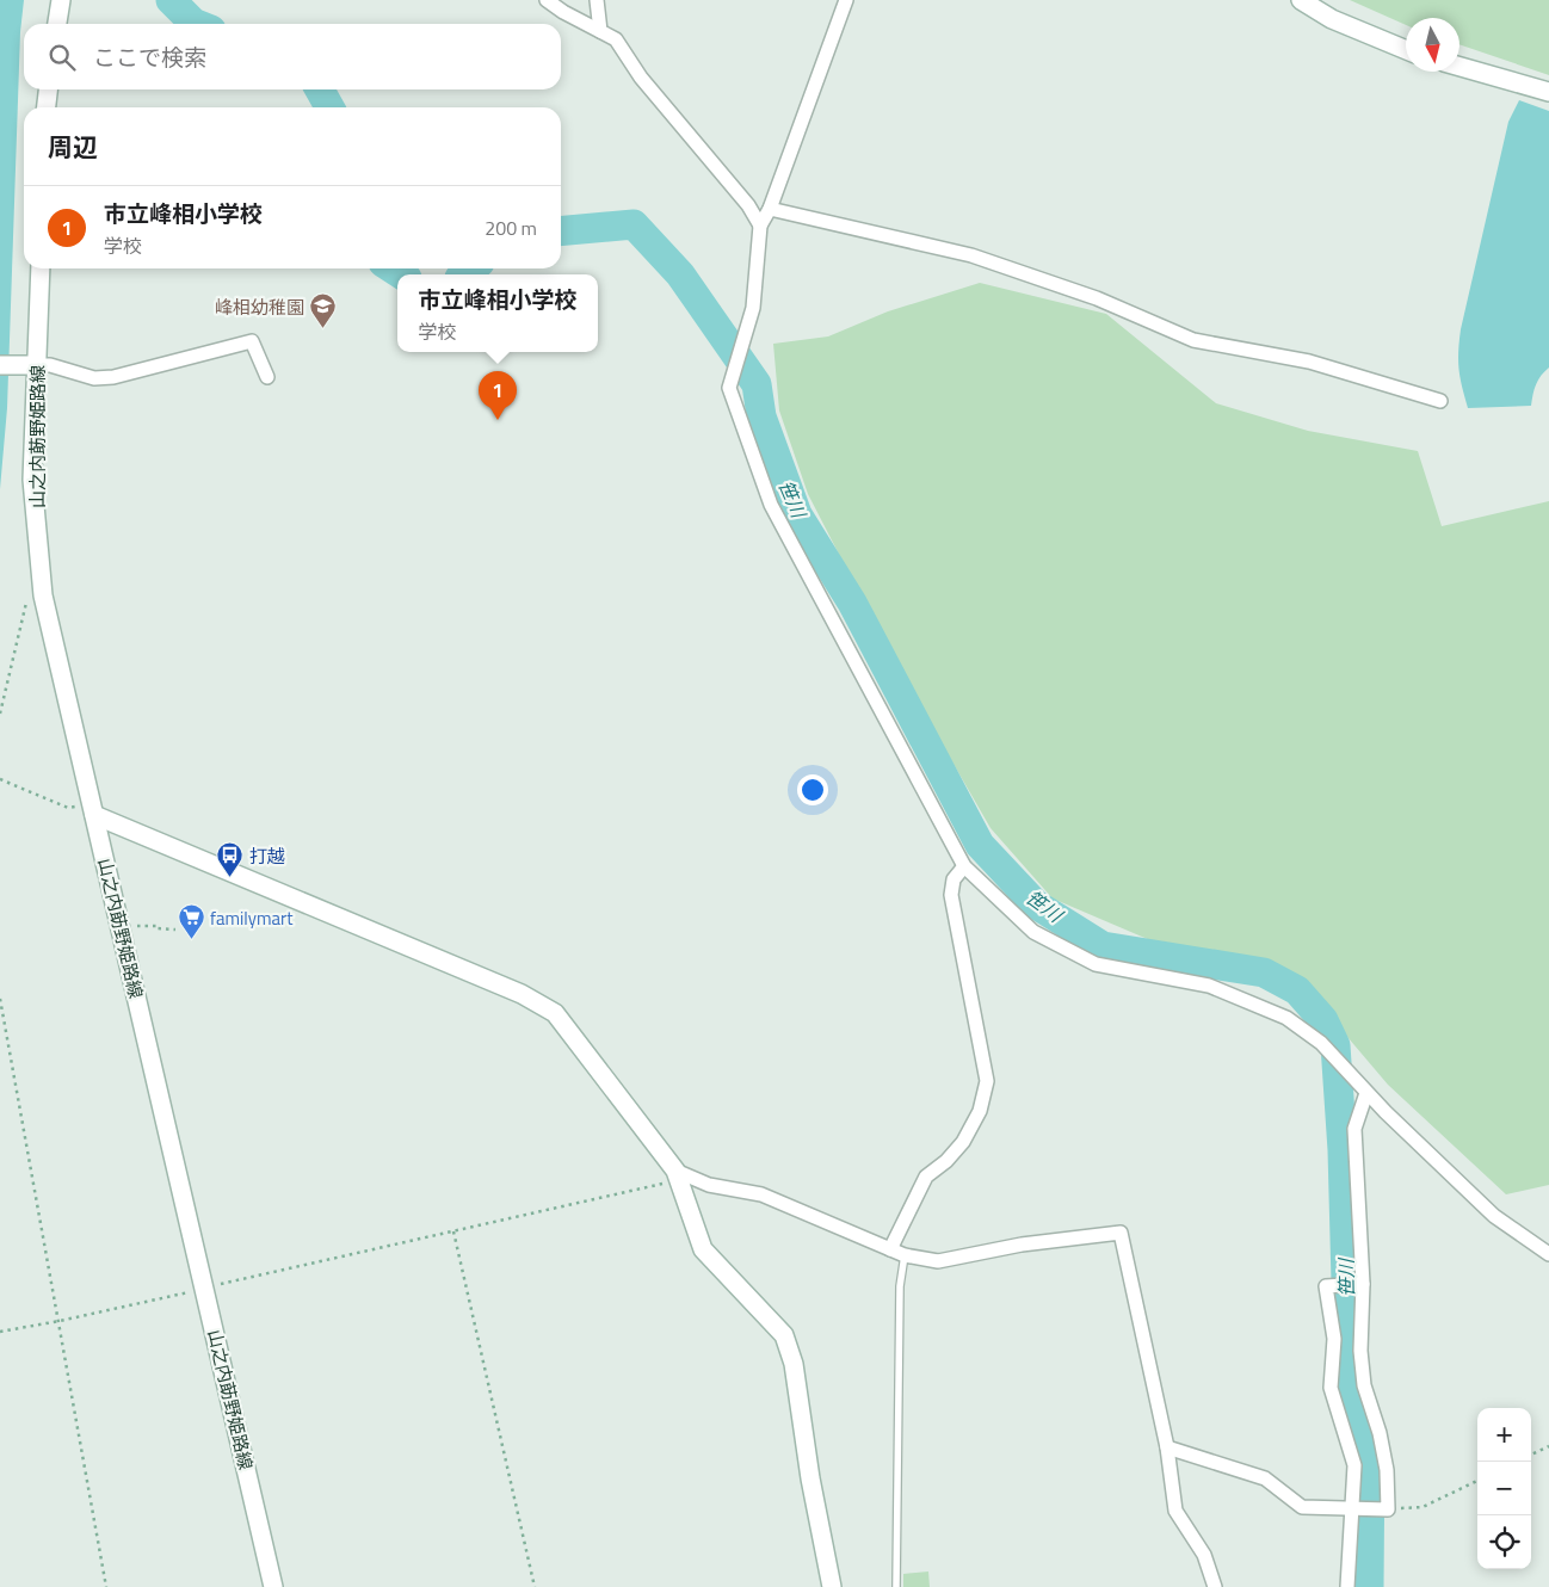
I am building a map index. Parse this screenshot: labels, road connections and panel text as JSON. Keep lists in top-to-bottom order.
{
  "streets": {
    "main road": ["山之内莇野姫路線"]
  },
  "water": ["笹川"],
  "places": {
    "school or university": ["峰相幼稚園"],
    "bus stop": ["打越"],
    "supermarket": ["familymart"]
  },
  "north": "bottom",
  "page": {
    "search": "ここで検索",
    "heading": "周辺",
    "list": [
      {
        "mark": "1",
        "name": "市立峰相小学校",
        "note": "学校",
        "value": "200 m"
      }
    ],
    "popup": ["市立峰相小学校", "学校"],
    "pins": "1",
    "map_buttons": ["+", "−"]
  }
}
